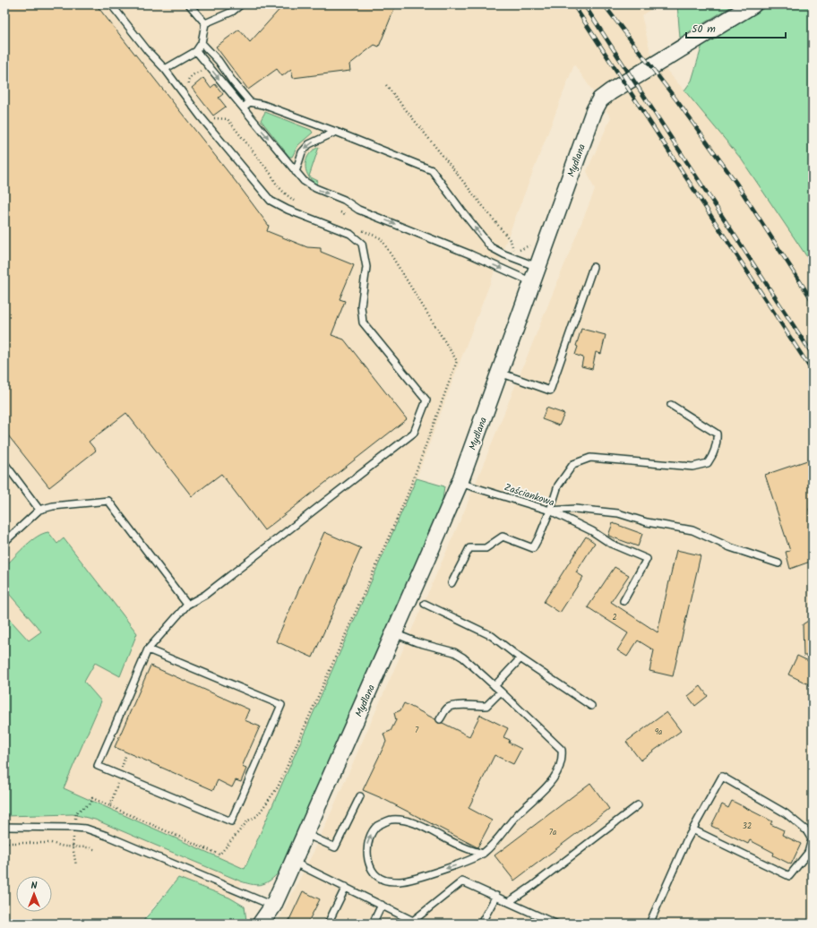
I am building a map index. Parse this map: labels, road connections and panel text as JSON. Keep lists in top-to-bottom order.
{
  "streets": {
    "street": ["Mydlana"],
    "lane": ["Zaściankowa"]
  },
  "crossings": [
    ["Mydlana", "Zaściankowa"]
  ],
  "house_numbers": [
    "2",
    "7",
    "9a",
    "32",
    "7a"
  ],
  "scale_bar": "50 m",
  "north": "top"
}
